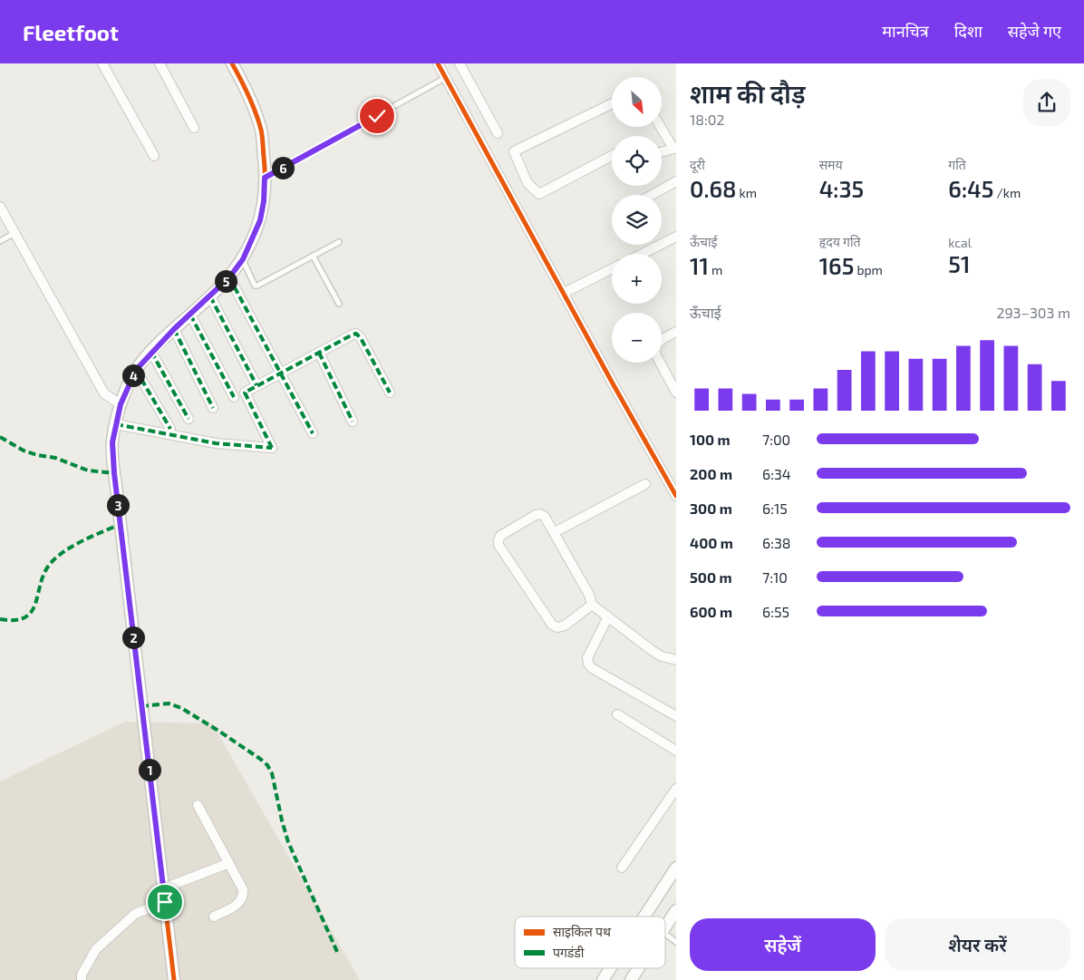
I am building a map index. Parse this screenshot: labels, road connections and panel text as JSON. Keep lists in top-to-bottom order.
{
  "legend": ["साइकिल पथ", "पगडंडी"],
  "north": "bottom right",
  "page": {
    "header": "Fleetfoot",
    "nav": ["मानचित्र", "दिशा", "सहेजे गए"],
    "heading": ["शाम की दौड़", "18:02"],
    "map_buttons": ["+", "−"],
    "stats": [
      ["दूरी", "0.68 km"],
      ["समय", "4:35"],
      ["गति", "6:45 /km"],
      ["ऊँचाई", "11 m"],
      ["हृदय गति", "165 bpm"],
      ["kcal", "51"]
    ],
    "pins": [
      "6",
      "5",
      "4",
      "3",
      "2",
      "1"
    ],
    "chart": ["ऊँचाई", "293–303 m"],
    "list": [
      {
        "name": "100 m",
        "note": "7:00"
      },
      {
        "name": "200 m",
        "note": "6:34"
      },
      {
        "name": "300 m",
        "note": "6:15"
      },
      {
        "name": "400 m",
        "note": "6:38"
      },
      {
        "name": "500 m",
        "note": "7:10"
      },
      {
        "name": "600 m",
        "note": "6:55"
      }
    ],
    "buttons": ["सहेजें", "शेयर करें"]
  }
}
